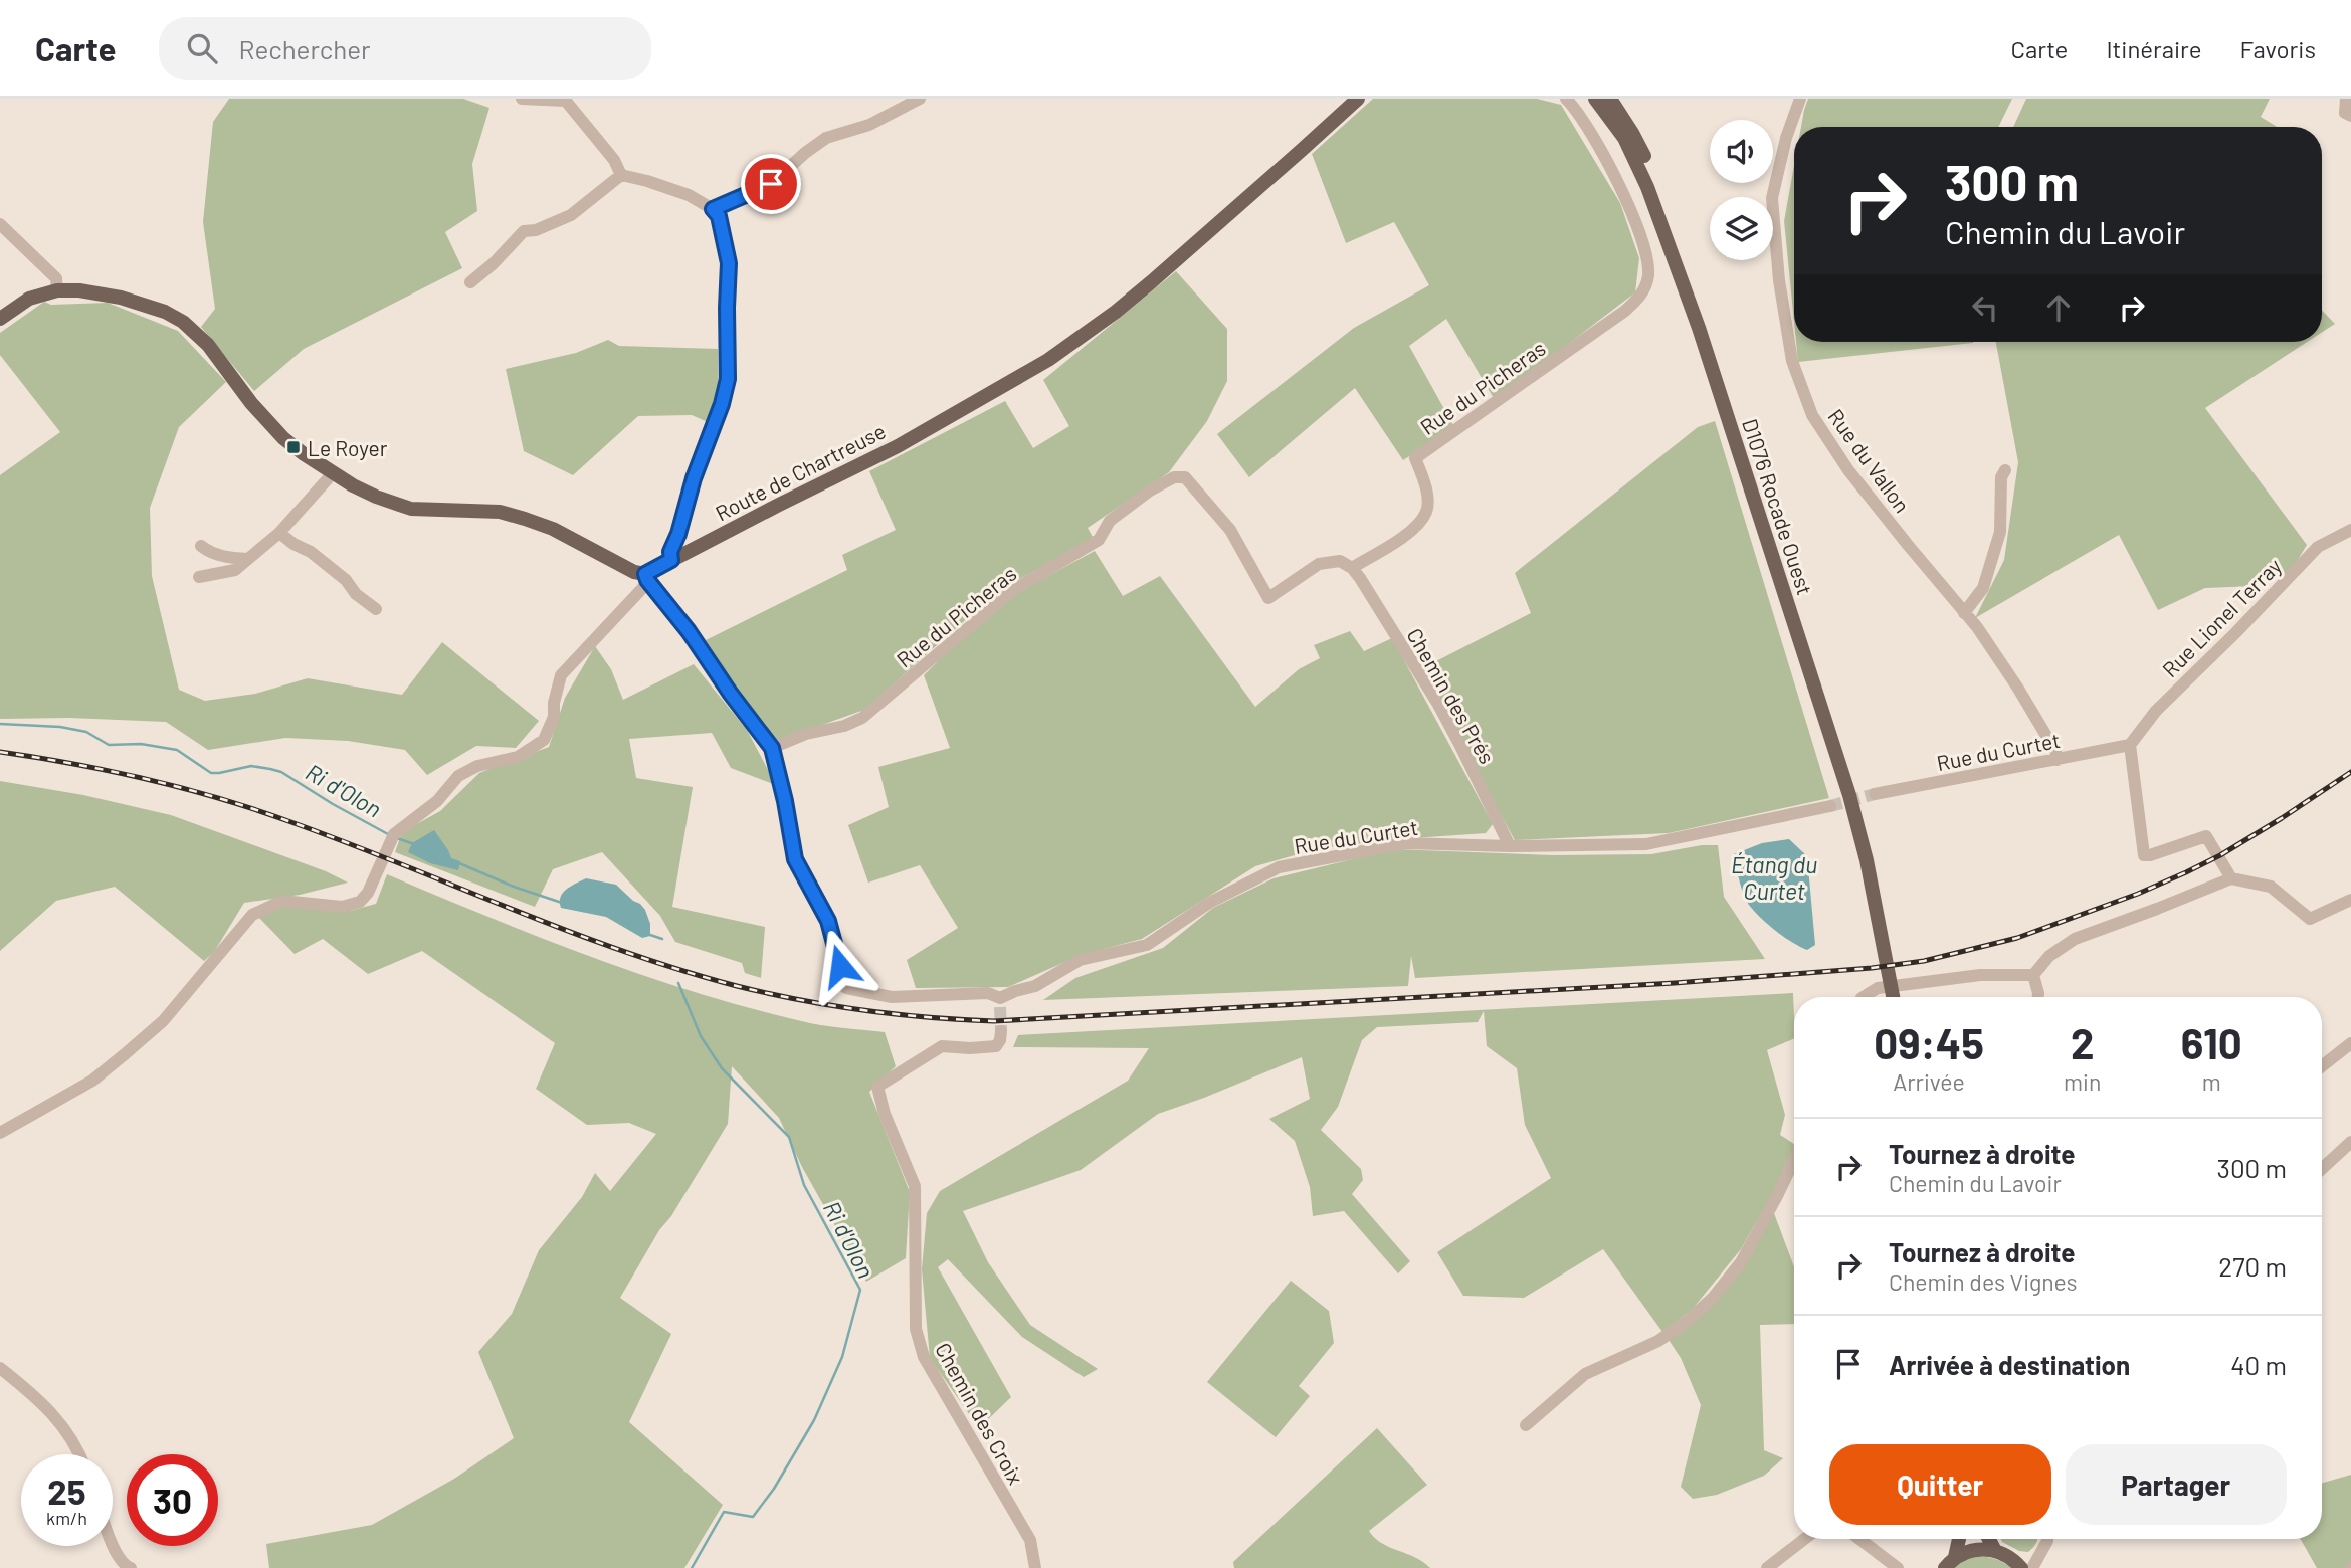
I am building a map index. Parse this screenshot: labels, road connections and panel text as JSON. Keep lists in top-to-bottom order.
{
  "streets": {
    "main road": ["Route de Chartreuse", "D1076 Rocade Ouest"],
    "street": [
      "Rue du Picheras",
      "Rue du Vallon",
      "Rue Lionel Terray",
      "Chemin des Prés",
      "Rue du Curtet",
      "Chemin des Croix"
    ]
  },
  "crossings": [
    ["Rue du Picheras", "Chemin des Prés"],
    ["Rue du Picheras", "Rue du Curtet"],
    ["Rue du Vallon", "Rue du Curtet"],
    ["Rue Lionel Terray", "Rue du Curtet"],
    ["Chemin des Prés", "Rue du Curtet"]
  ],
  "water": ["Ri d'Olon", "Étang du Curtet"],
  "places": {
    "transit": ["Le Royer"]
  },
  "page": {
    "header": "Carte",
    "search": "Rechercher",
    "nav": ["Carte", "Itinéraire", "Favoris"],
    "turn": ["300 m", "Chemin du Lavoir"],
    "eta": [
      "09:45",
      "Arrivée",
      "2",
      "min",
      "610",
      "m"
    ],
    "list": [
      {
        "name": "Tournez à droite",
        "note": "Chemin du Lavoir",
        "value": "300 m"
      },
      {
        "name": "Tournez à droite",
        "note": "Chemin des Vignes",
        "value": "270 m"
      },
      {
        "name": "Arrivée à destination",
        "value": "40 m"
      }
    ],
    "buttons": ["Quitter", "Partager"],
    "speed": "25 km/h",
    "limit": "30"
  }
}
